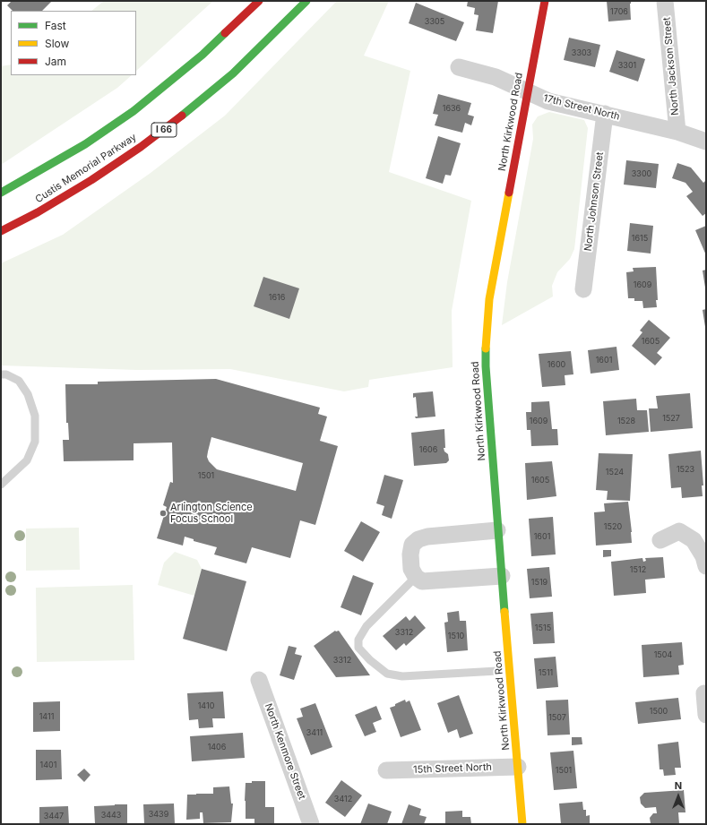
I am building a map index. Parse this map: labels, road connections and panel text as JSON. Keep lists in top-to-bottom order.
{
  "streets": {
    "main road": ["North Kirkwood Road", "I 66", "Custis Memorial Parkway"],
    "street": [
      "North Jackson Street",
      "17th Street North",
      "North Johnson Street",
      "North Kenmore Street",
      "15th Street North"
    ]
  },
  "crossings": [
    ["North Jackson Street", "17th Street North"],
    ["17th Street North", "North Kirkwood Road"],
    ["17th Street North", "North Johnson Street"],
    ["North Kirkwood Road", "15th Street North"]
  ],
  "places": ["Arlington Science Focus School"],
  "house_numbers": [
    "1706",
    "3305",
    "3303",
    "3301",
    "1636",
    "3300",
    "1615",
    "1609",
    "1616",
    "1605",
    "1601",
    "1600",
    "1527",
    "1609",
    "1528",
    "1606",
    "1523",
    "1524",
    "1501",
    "1605",
    "1520",
    "1601",
    "1512",
    "1519",
    "1515",
    "3312",
    "1510",
    "1504",
    "3312",
    "1511",
    "1410",
    "1500",
    "1411",
    "1507",
    "3411",
    "1406",
    "1401",
    "1501",
    "3412",
    "3439",
    "3443",
    "3447"
  ],
  "legend": ["Fast", "Slow", "Jam"],
  "north": "top"
}
